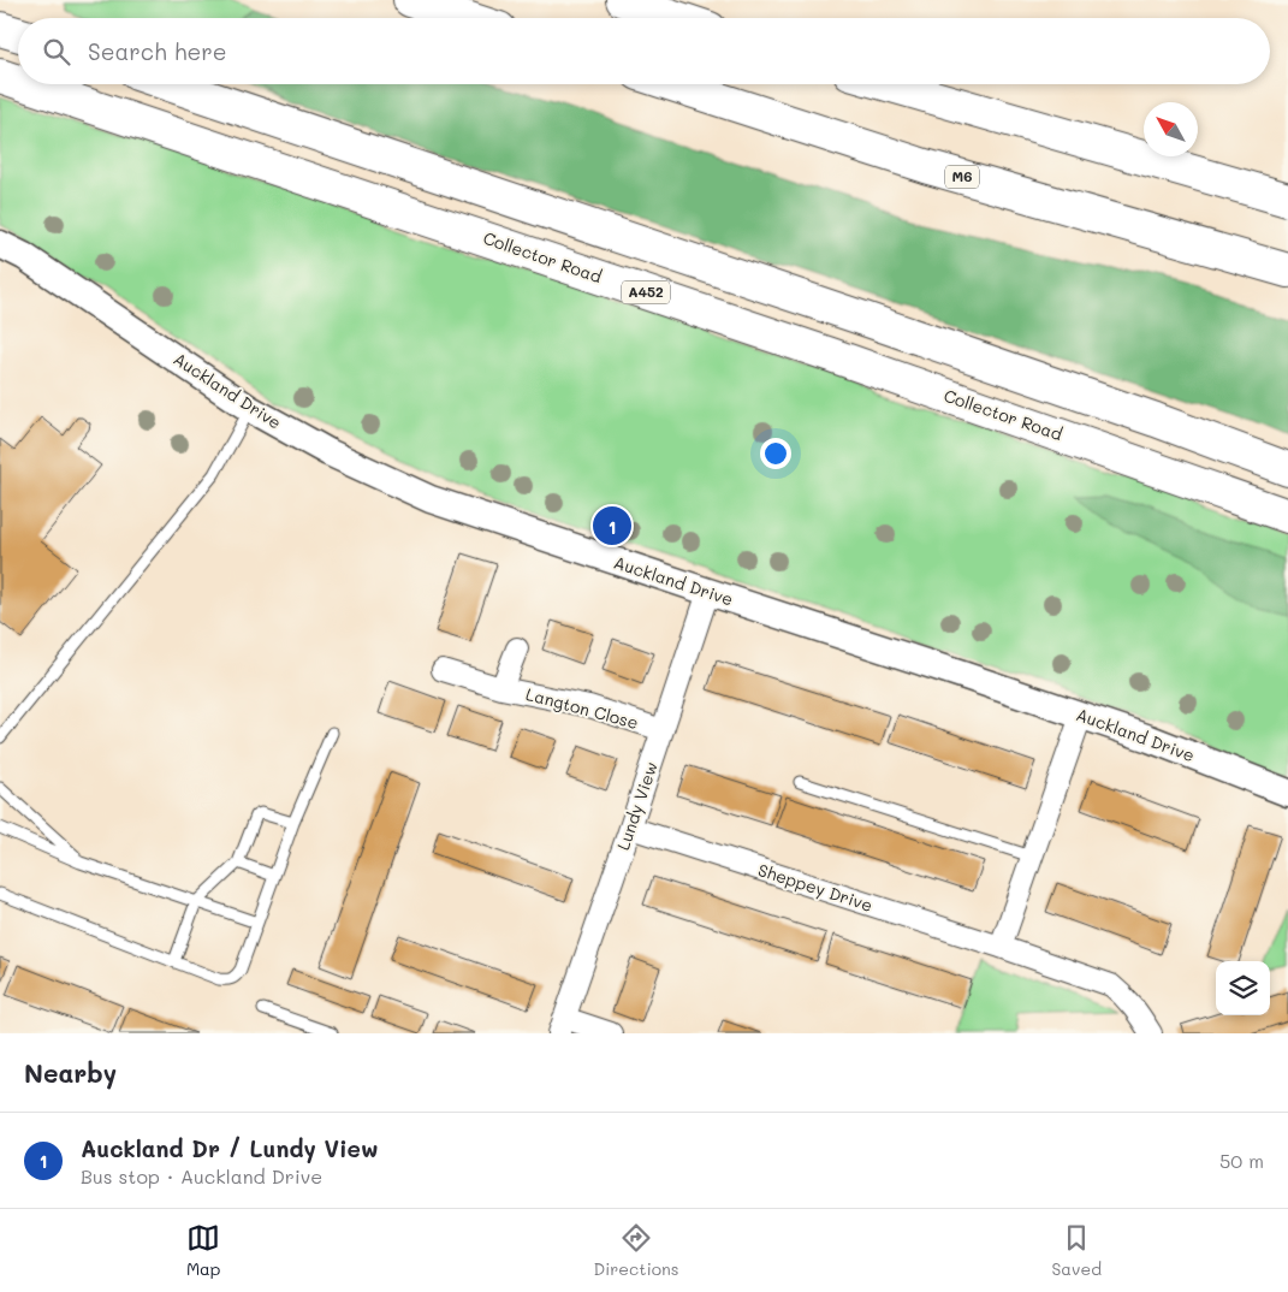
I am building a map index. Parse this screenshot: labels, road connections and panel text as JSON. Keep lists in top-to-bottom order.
{
  "streets": {
    "highway": ["M6", "Collector Road", "A452"],
    "street": [
      "Auckland Drive",
      "Langton Close",
      "Lundy View",
      "Sheppey Drive"
    ]
  },
  "crossings": [
    ["Auckland Drive", "Lundy View"],
    ["Langton Close", "Lundy View"],
    ["Lundy View", "Sheppey Drive"]
  ],
  "north": "top left",
  "page": {
    "search": "Search here",
    "pins": "1",
    "heading": "Nearby",
    "list": [
      {
        "mark": "1",
        "name": "Auckland Dr / Lundy View",
        "note": "Bus stop · Auckland Drive",
        "value": "50 m"
      }
    ],
    "nav": ["Map", "Directions", "Saved"]
  }
}
